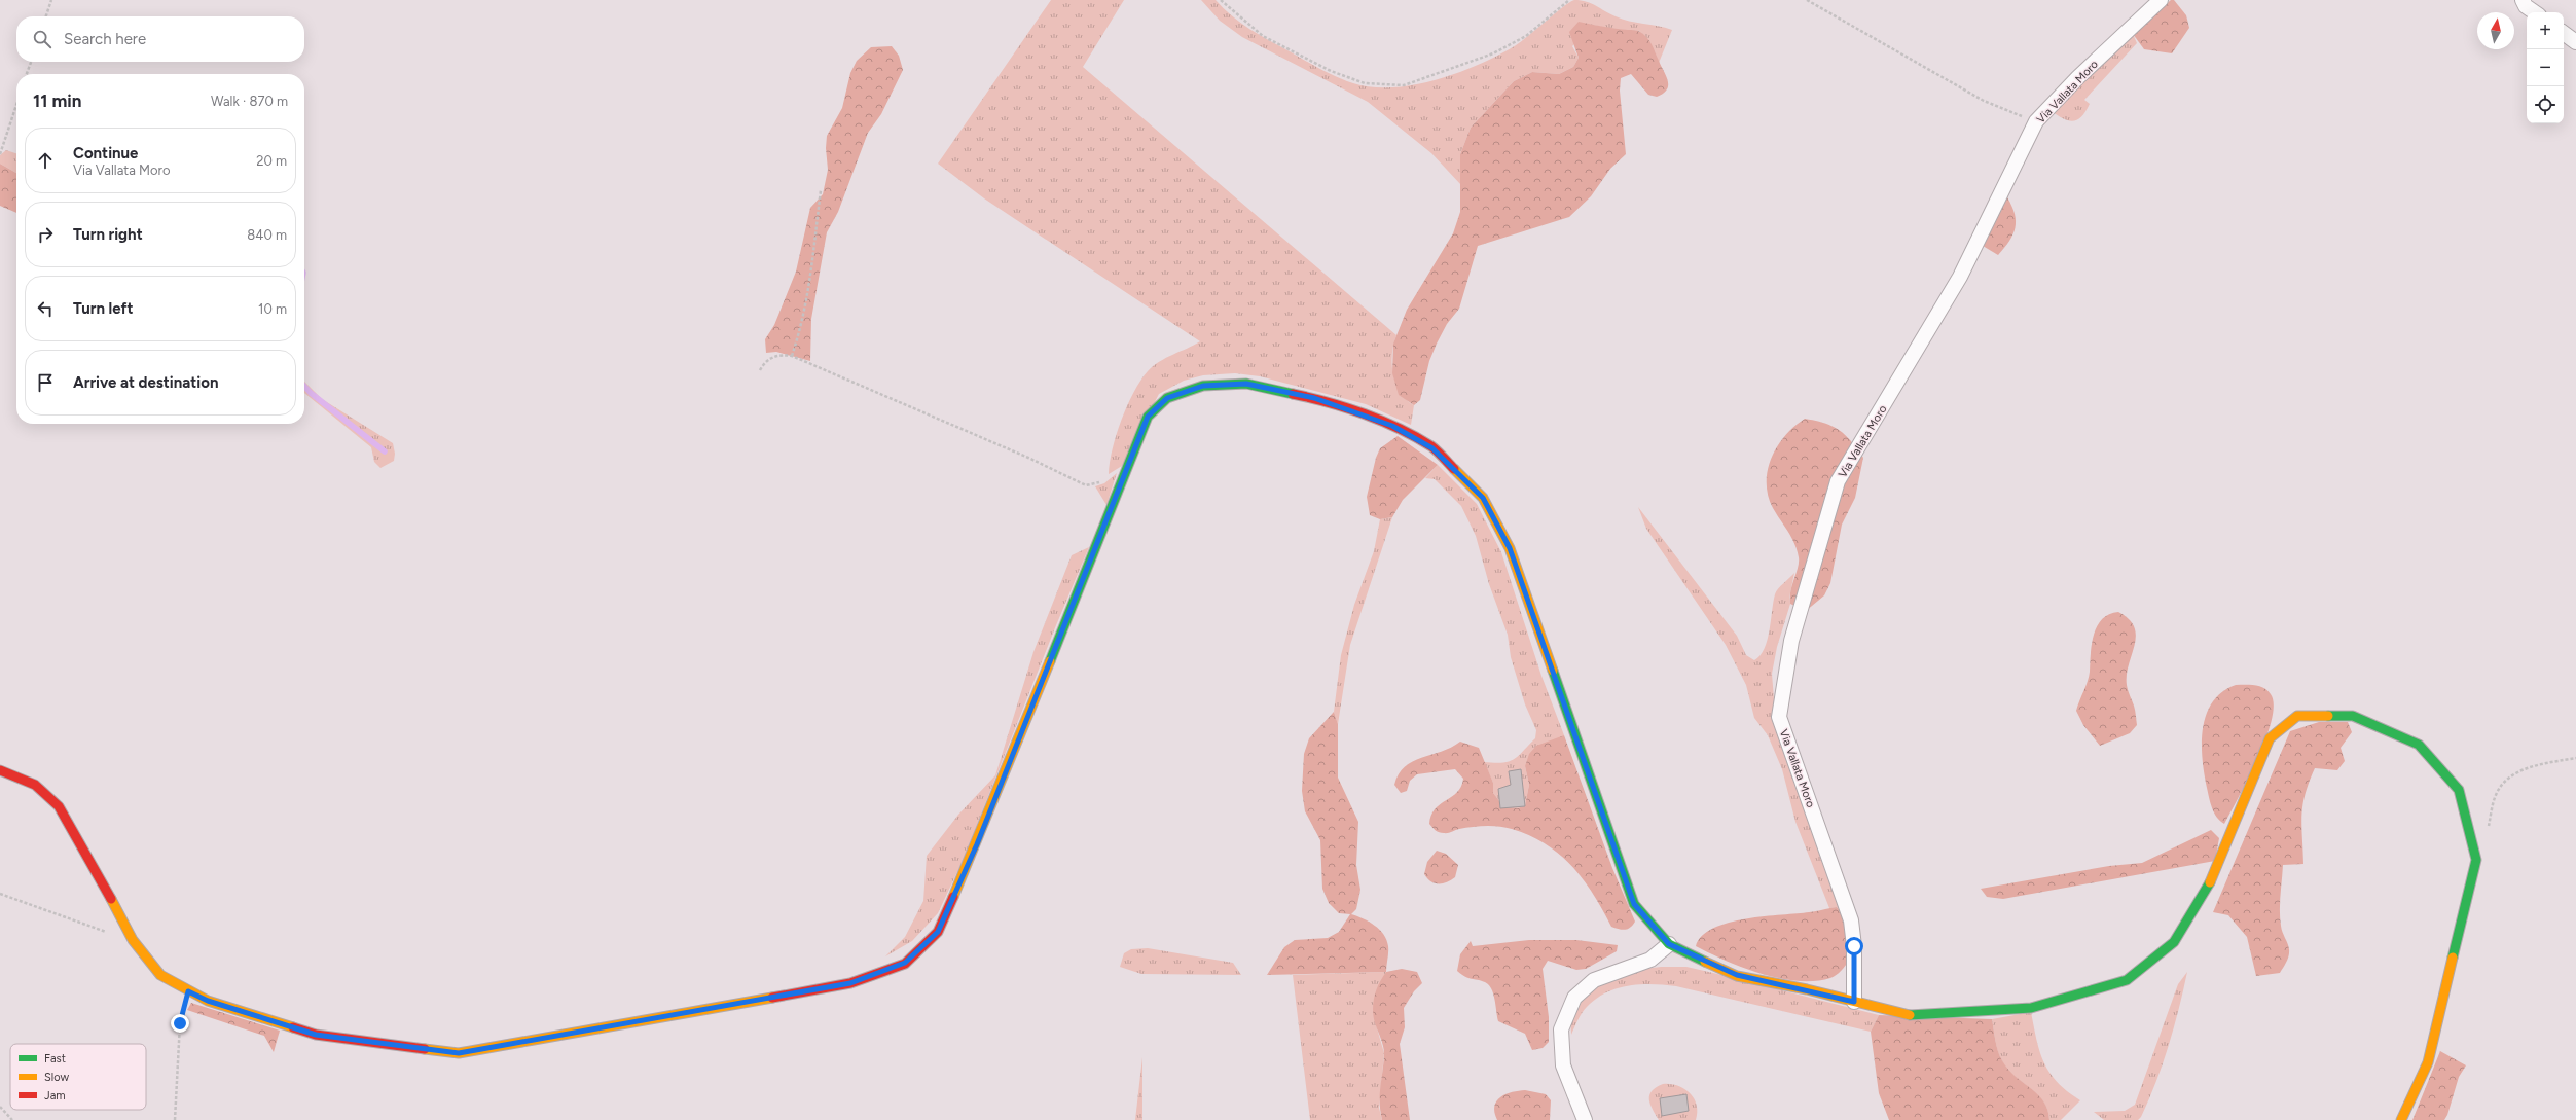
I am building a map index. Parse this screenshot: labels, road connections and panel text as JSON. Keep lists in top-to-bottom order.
{
  "streets": {
    "street": ["Via Vallata Moro"]
  },
  "legend": ["Fast", "Slow", "Jam"],
  "north": "top",
  "page": {
    "map_buttons": ["+", "−"],
    "search": "Search here",
    "heading": ["11 min", "Walk · 870 m"],
    "list": [
      ["Continue", "Via Vallata Moro", "20 m"],
      ["Turn right", "840 m"],
      ["Turn left", "10 m"],
      "Arrive at destination"
    ]
  }
}
